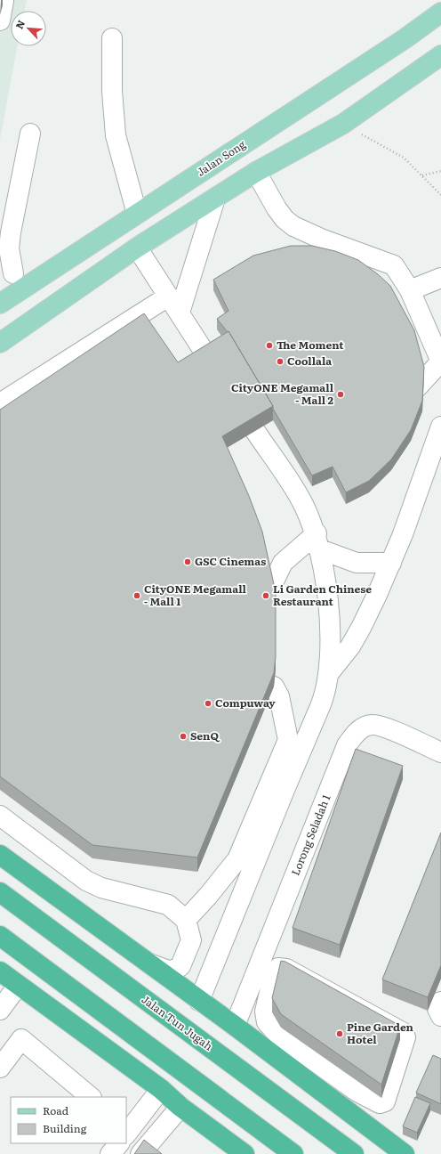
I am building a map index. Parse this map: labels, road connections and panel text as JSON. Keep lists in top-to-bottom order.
{
  "streets": {
    "highway": ["Jalan Tun Jugah"],
    "main road": ["Jalan Song"],
    "street": ["Lorong Seladah 1"]
  },
  "places": [
    "The Moment",
    "Coollala",
    "CityONE Megamall - Mall 2",
    "GSC Cinemas",
    "CityONE Megamall - Mall 1",
    "Li Garden Chinese Restaurant",
    "Compuway",
    "SenQ",
    "Pine Garden Hotel"
  ],
  "legend": ["Road", "Building"],
  "north": "top left"
}
